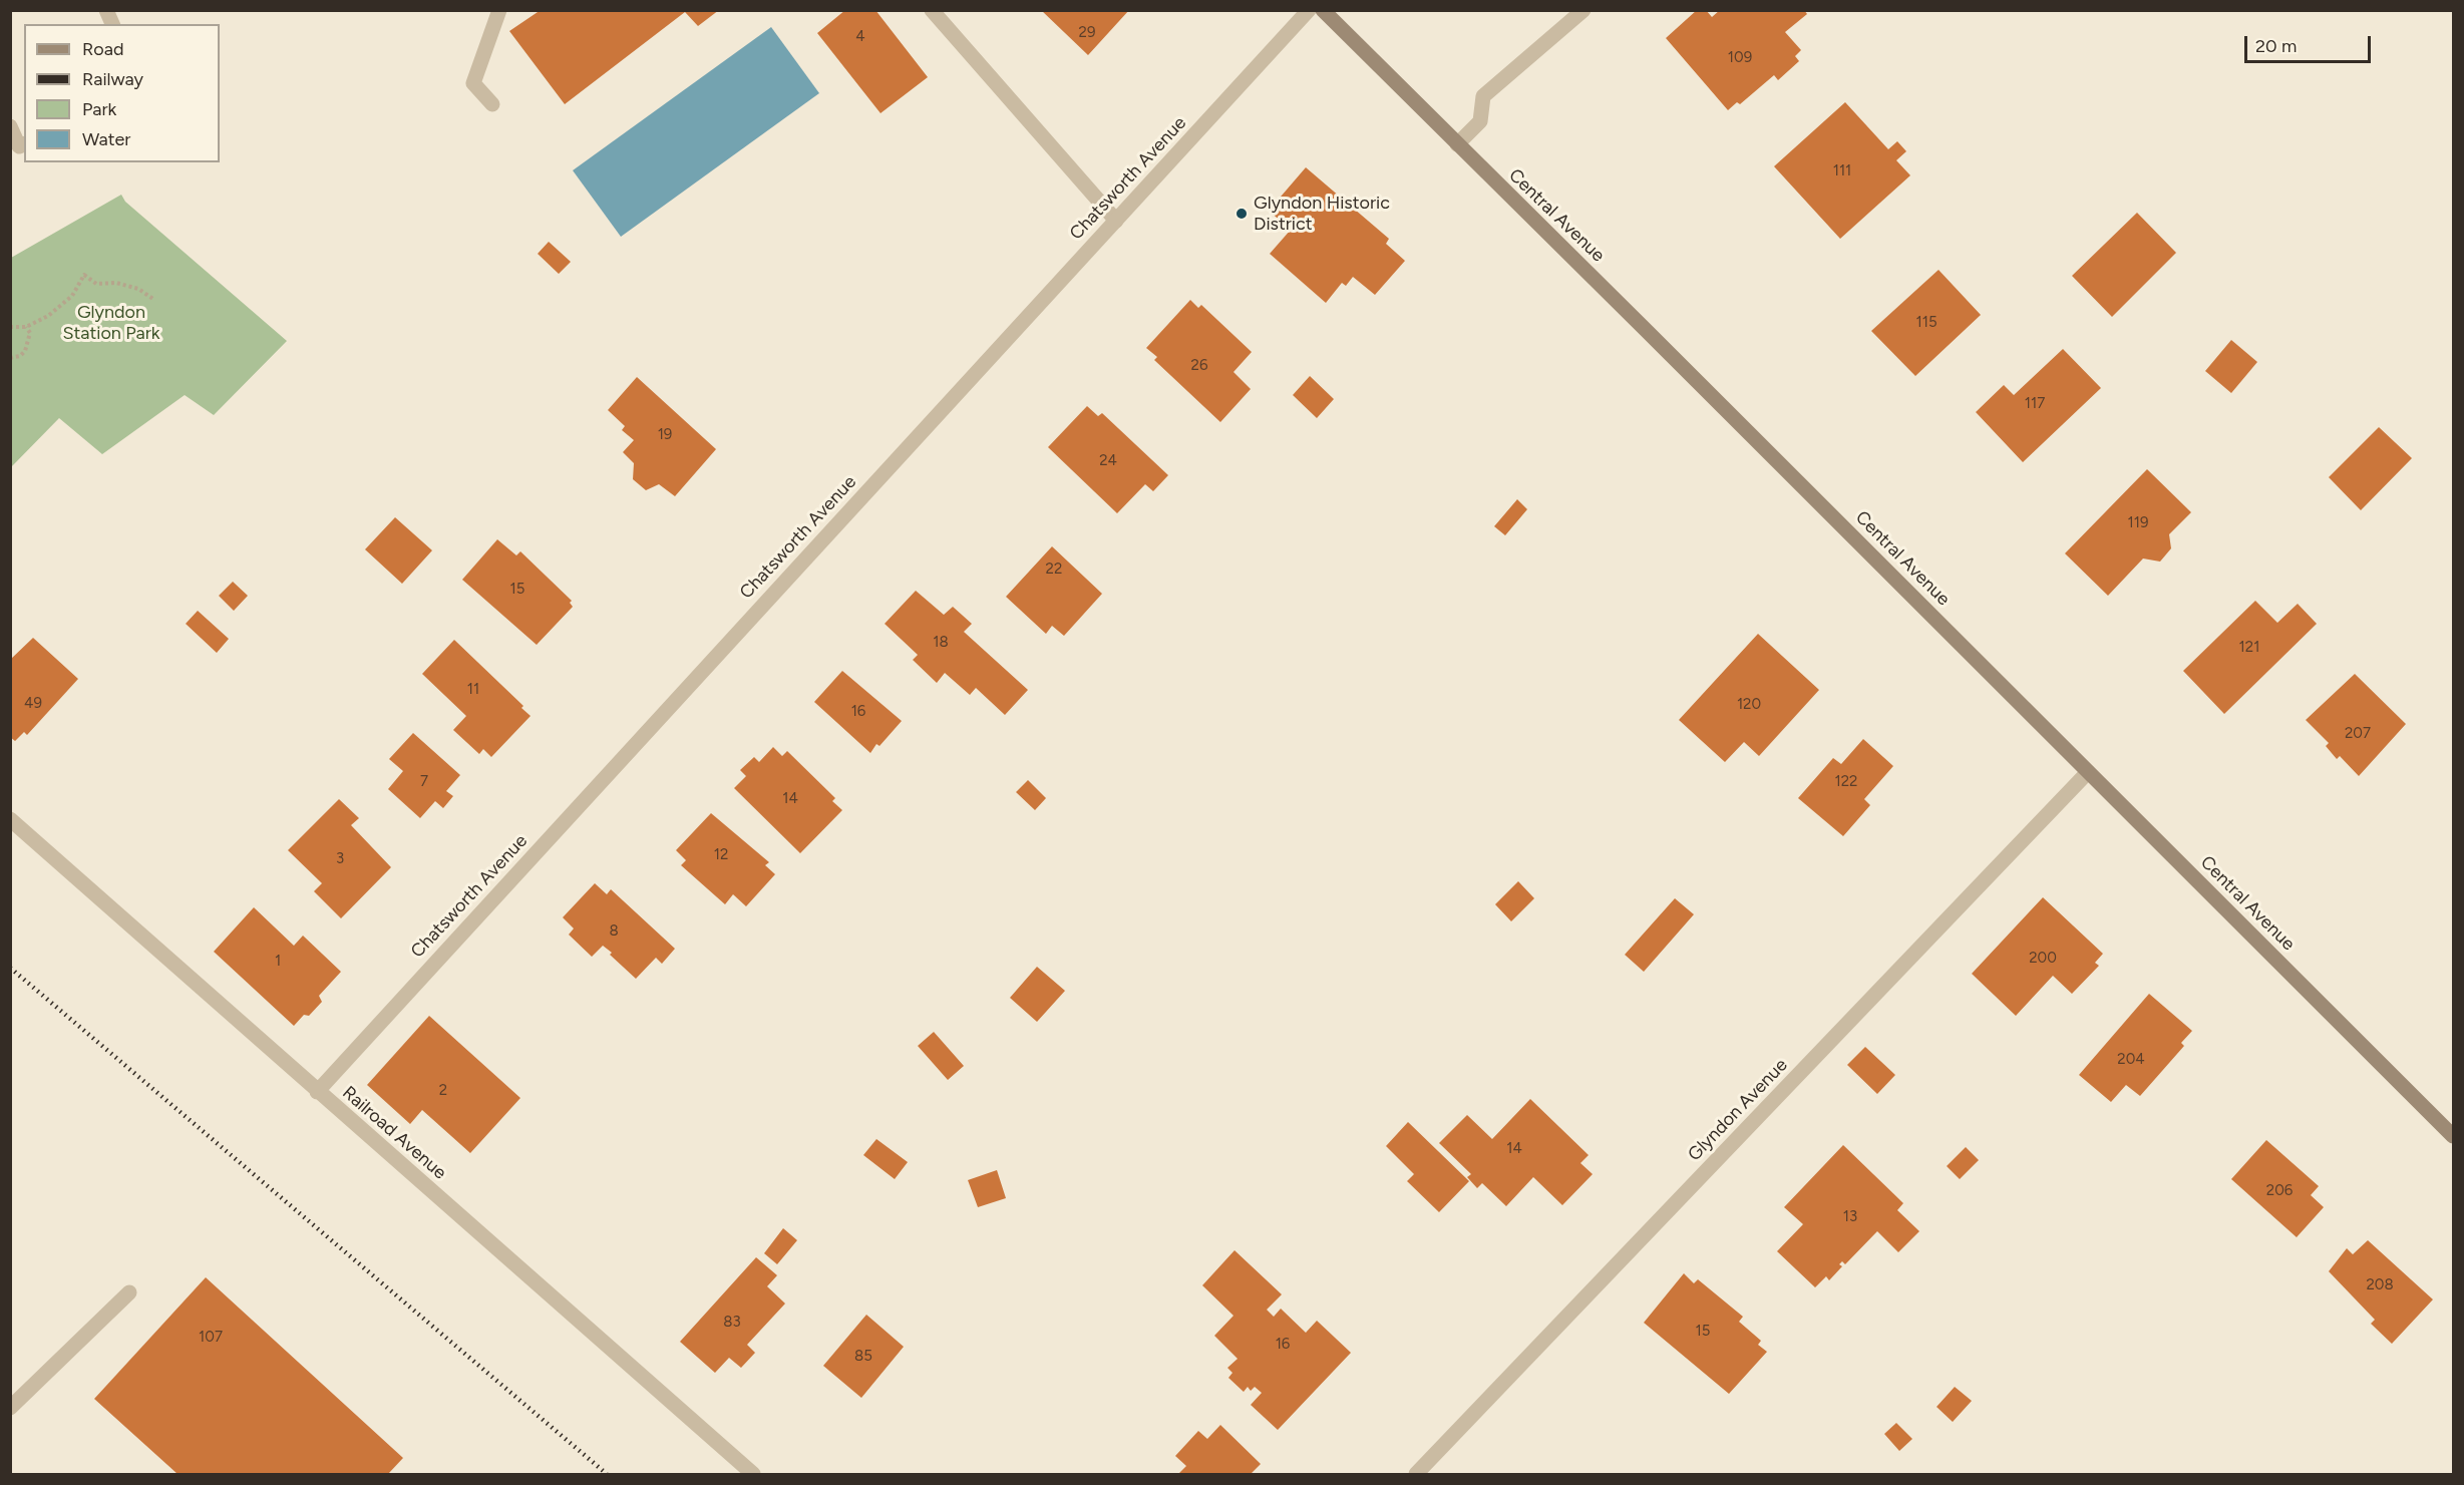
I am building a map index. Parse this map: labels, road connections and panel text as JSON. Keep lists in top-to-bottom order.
{
  "streets": {
    "main road": ["Central Avenue"],
    "street": ["Chatsworth Avenue", "Glyndon Avenue", "Railroad Avenue"]
  },
  "crossings": [
    ["Chatsworth Avenue", "Railroad Avenue"],
    ["Central Avenue", "Glyndon Avenue"]
  ],
  "parks": ["Glyndon Station Park"],
  "places": ["Glyndon Historic District"],
  "house_numbers": [
    "29",
    "4",
    "109",
    "111",
    "115",
    "26",
    "117",
    "19",
    "24",
    "119",
    "22",
    "15",
    "18",
    "121",
    "11",
    "49",
    "120",
    "16",
    "207",
    "7",
    "122",
    "14",
    "12",
    "3",
    "8",
    "200",
    "1",
    "204",
    "2",
    "14",
    "206",
    "13",
    "208",
    "83",
    "15",
    "107",
    "16",
    "85"
  ],
  "legend": [
    "Road",
    "Railway",
    "Park",
    "Water"
  ],
  "scale_bar": "20 m"
}
